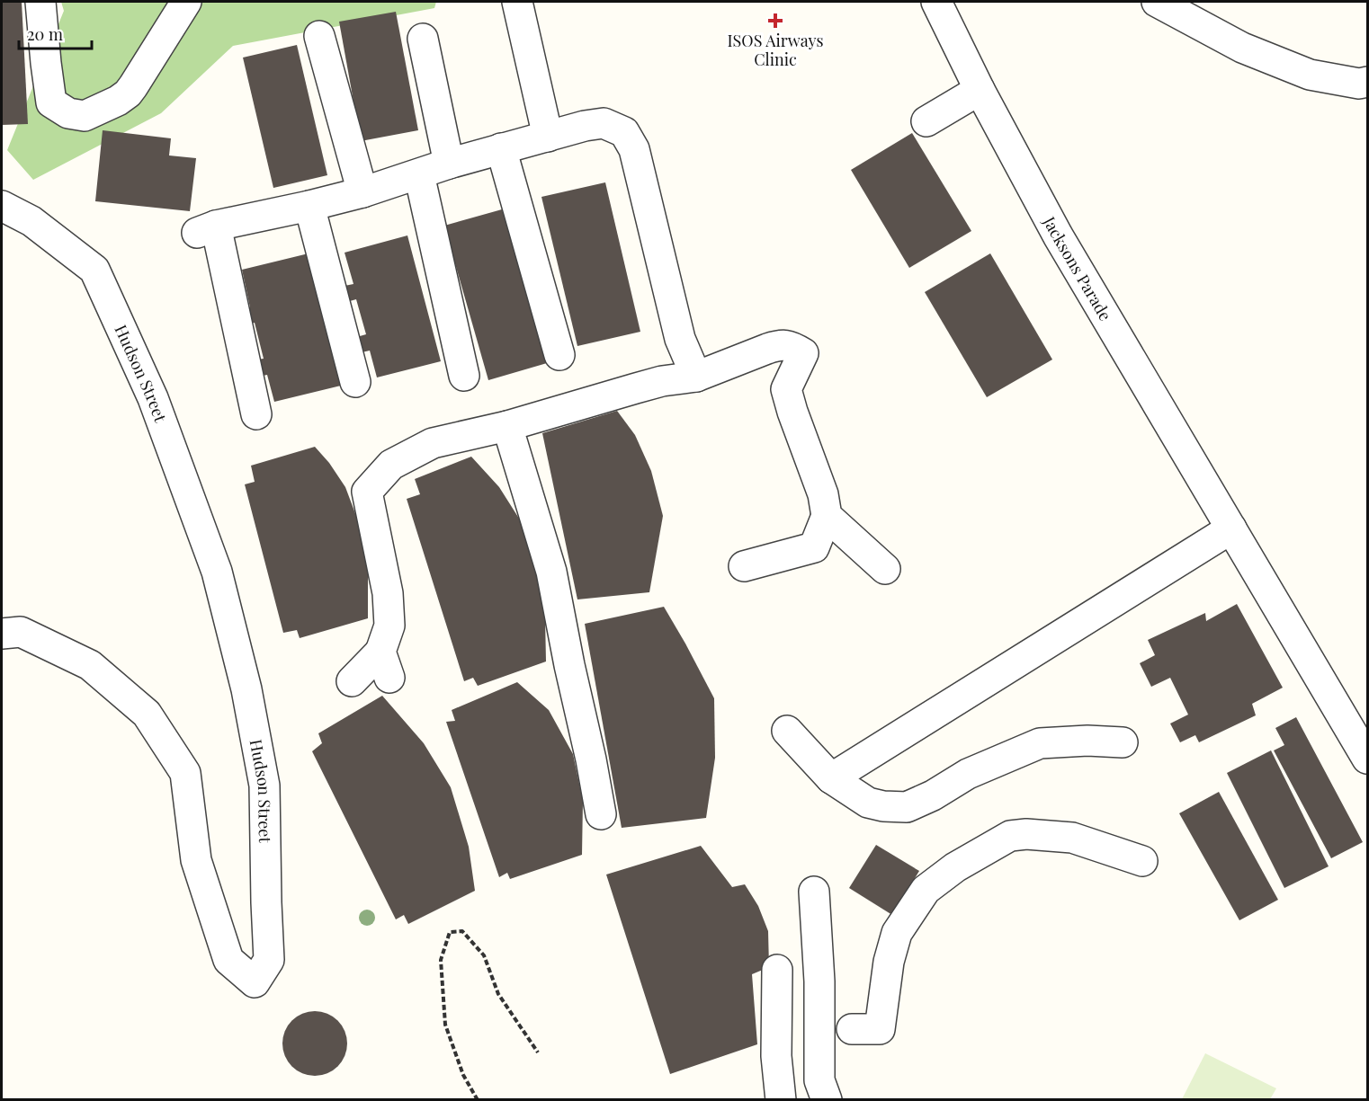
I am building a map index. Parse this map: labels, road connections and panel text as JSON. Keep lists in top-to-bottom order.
{
  "streets": {
    "street": ["Jacksons Parade", "Hudson Street"]
  },
  "places": {
    "health": ["ISOS Airways Clinic"]
  },
  "scale_bar": "20 m"
}
